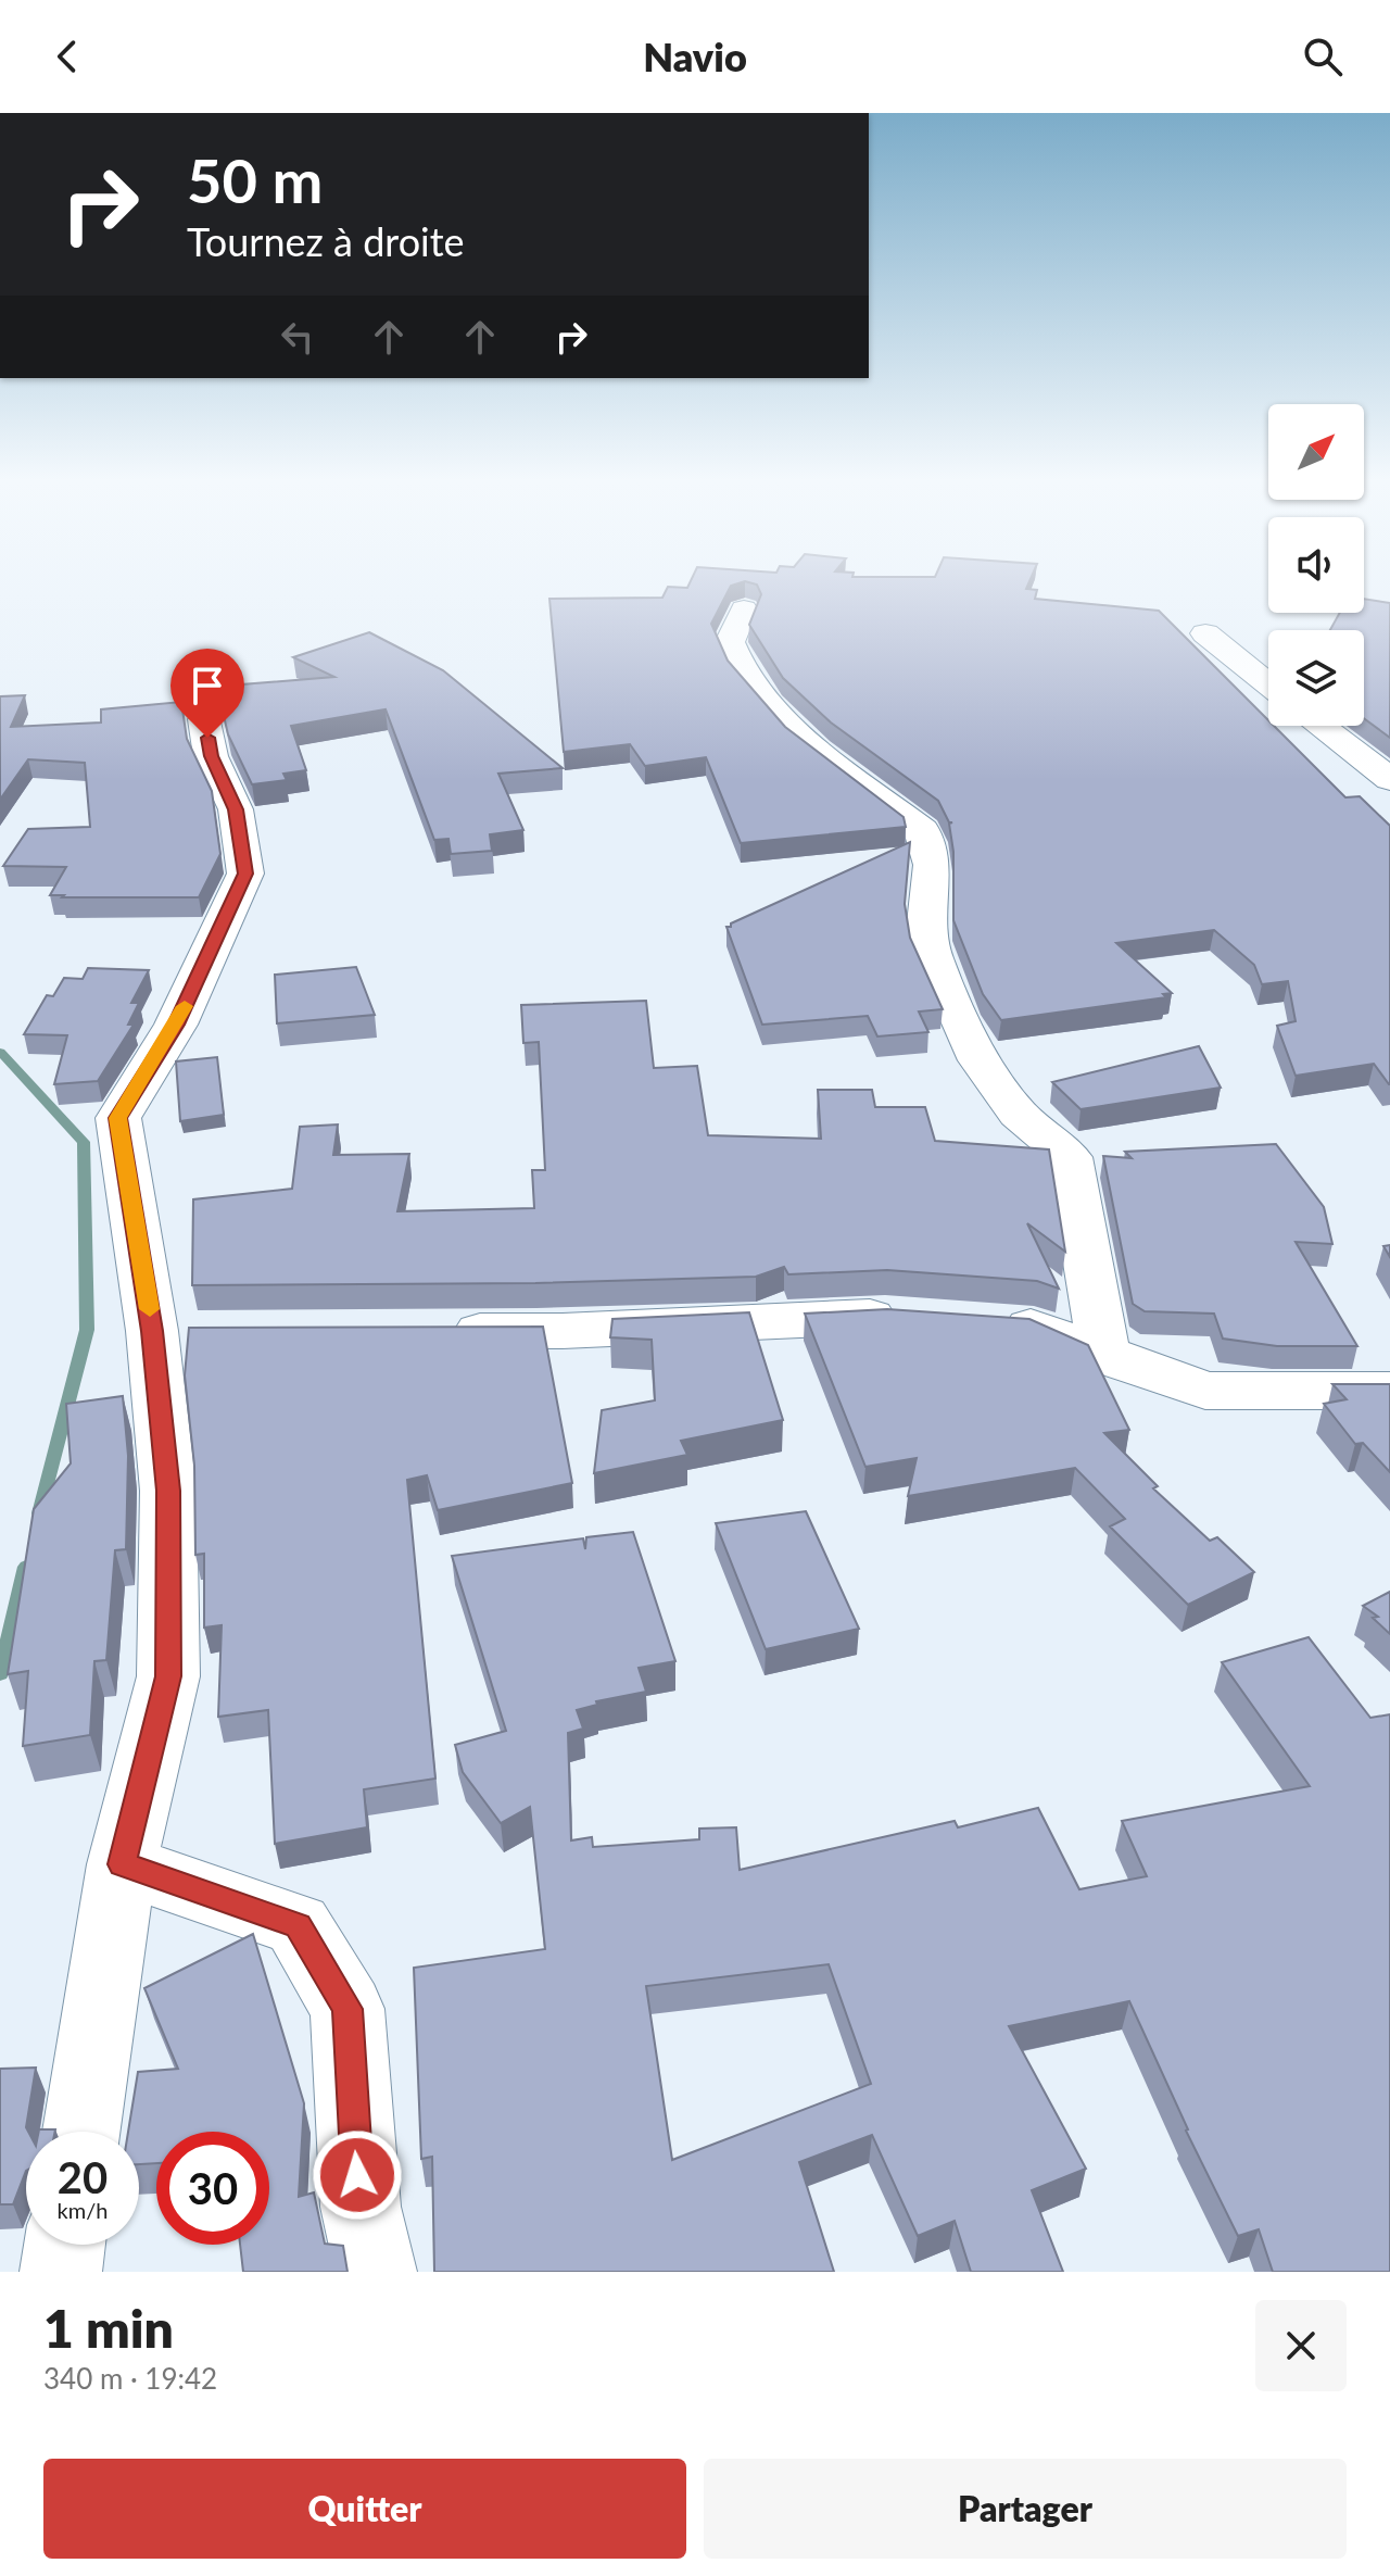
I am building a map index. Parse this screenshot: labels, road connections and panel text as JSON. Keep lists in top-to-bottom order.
{
  "north": "top right",
  "page": {
    "header": "Navio",
    "turn": ["50 m", "Tournez à droite"],
    "speed": "20 km/h",
    "limit": "30",
    "heading": ["1 min", "340 m · 19:42"],
    "buttons": ["Quitter", "Partager"]
  }
}
